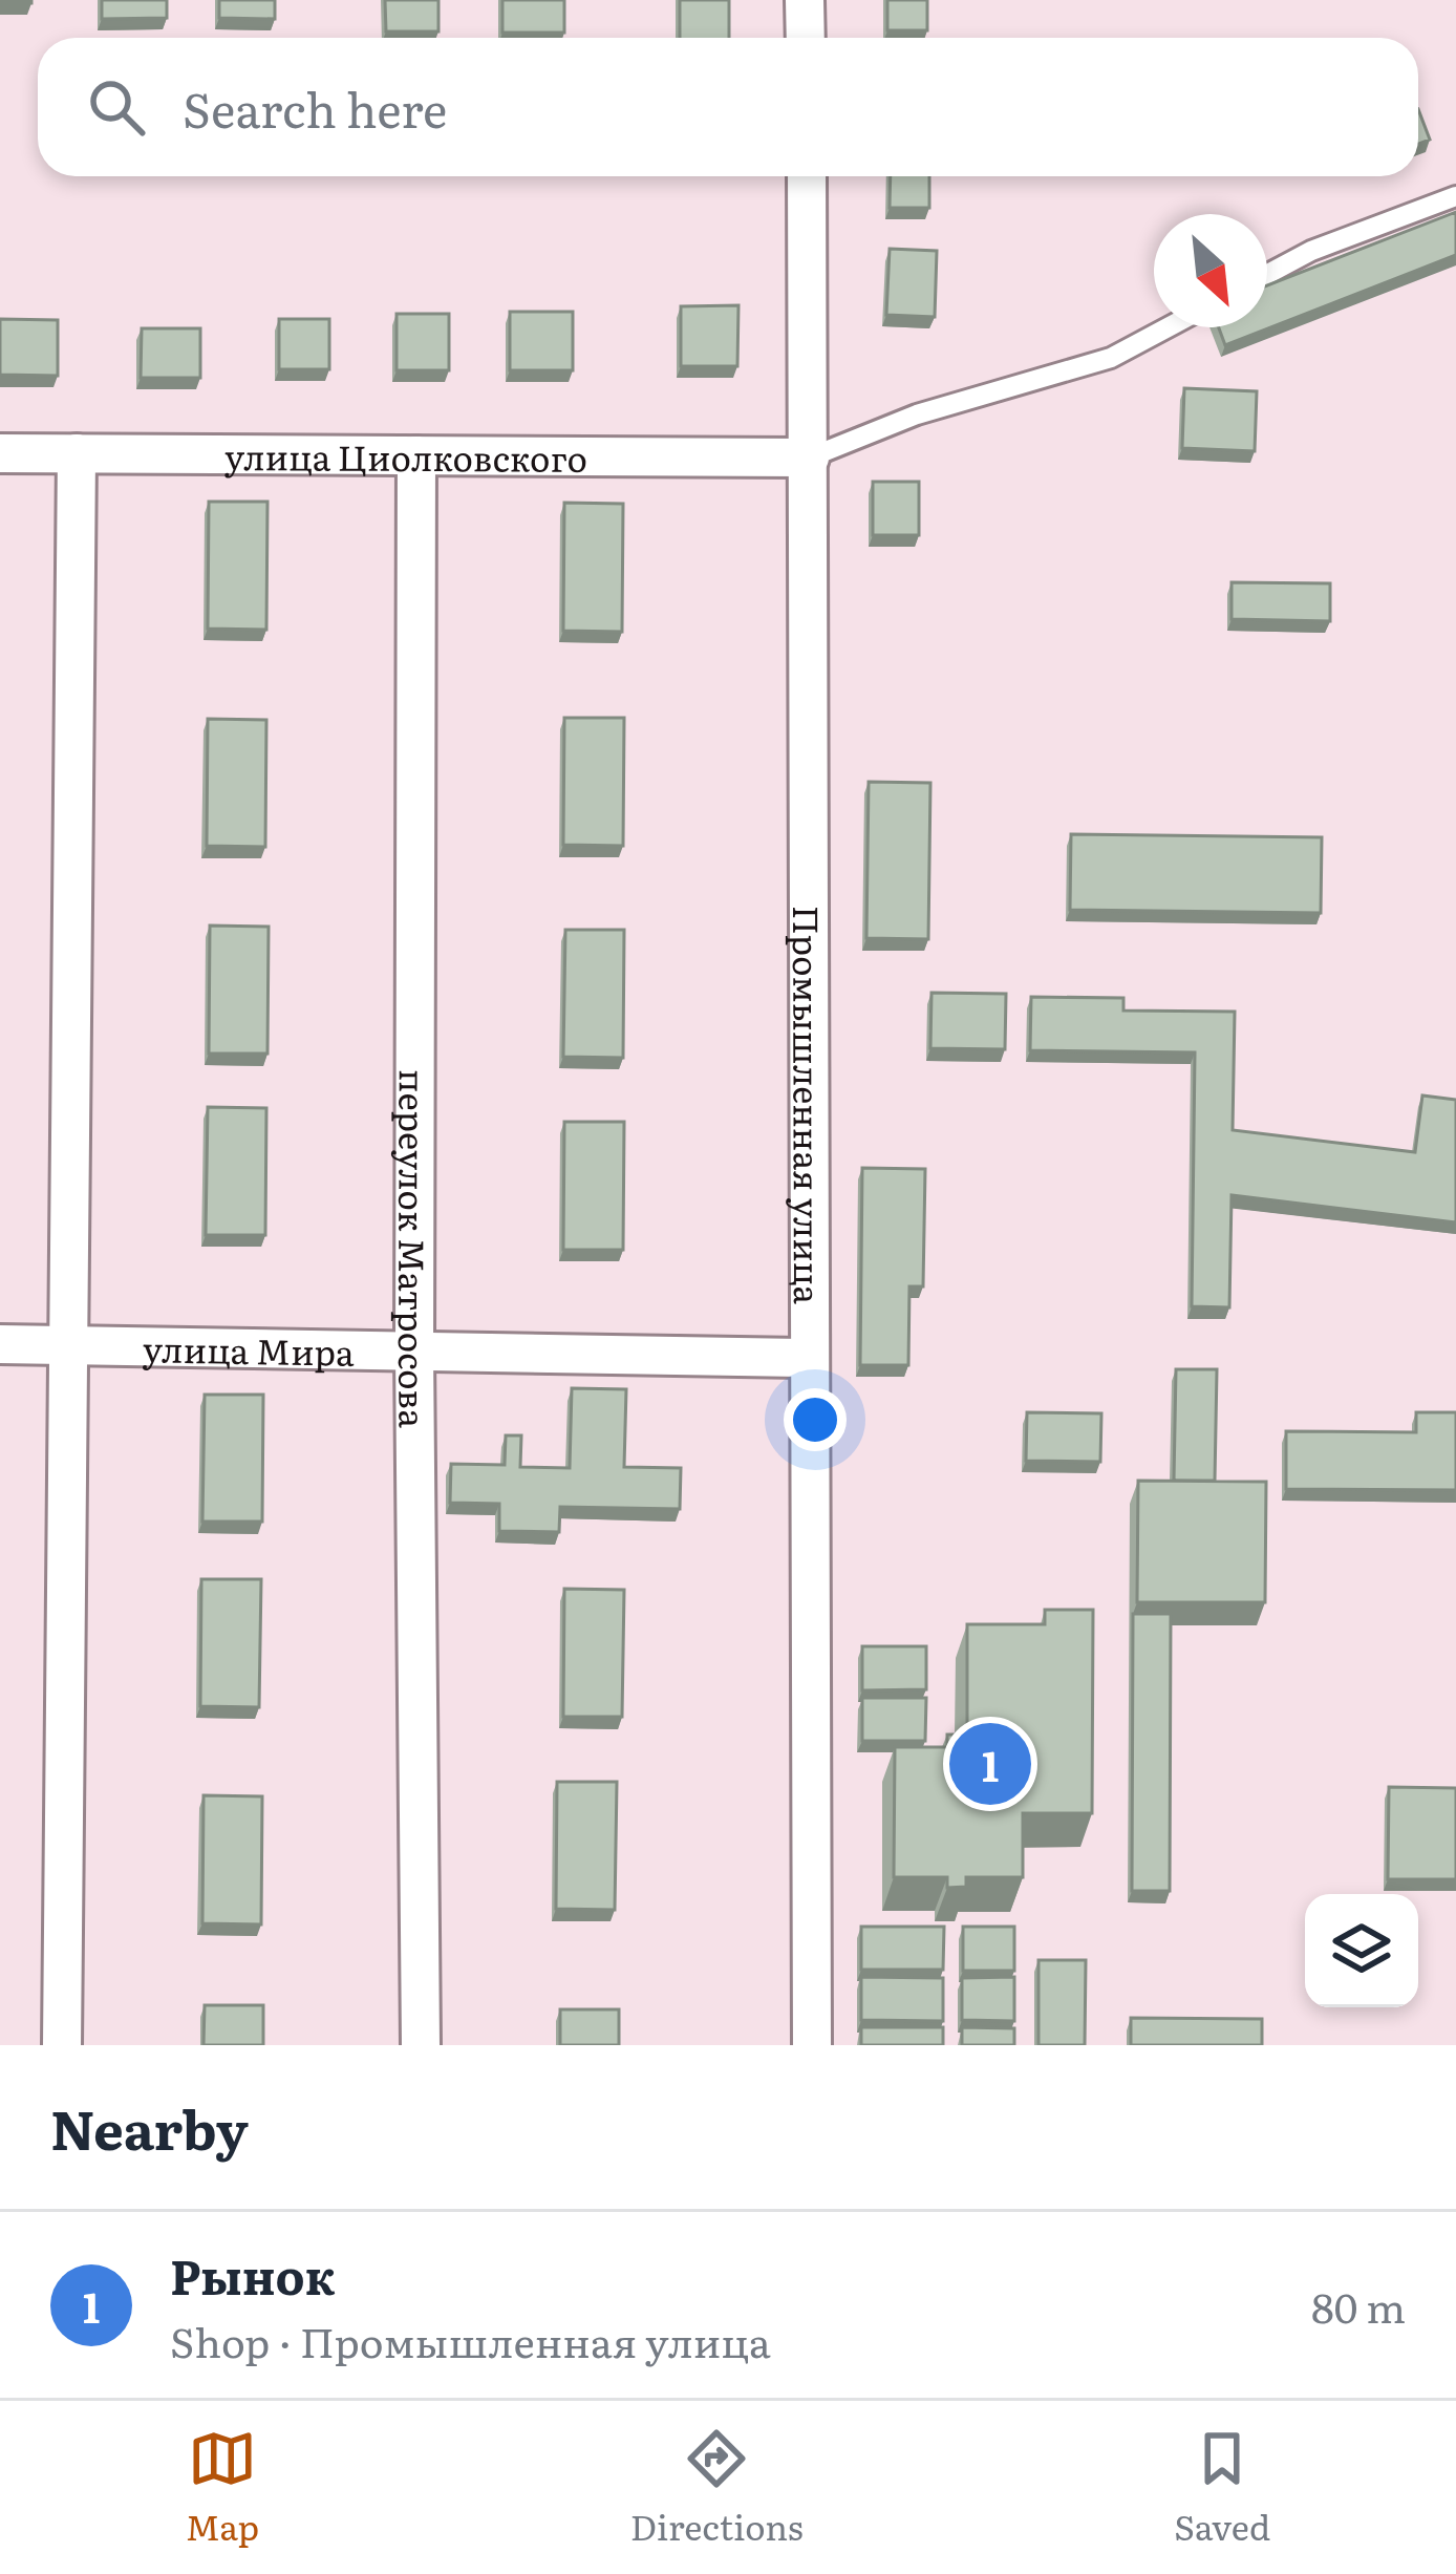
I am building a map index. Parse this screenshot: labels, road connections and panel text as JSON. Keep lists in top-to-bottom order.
{
  "streets": {
    "street": [
      "улица Циолковского",
      "Промышленная улица",
      "переулок Матросова",
      "улица Мира"
    ]
  },
  "crossings": [
    ["улица Циолковского", "Промышленная улица"],
    ["улица Циолковского", "переулок Матросова"],
    ["переулок Матросова", "улица Мира"]
  ],
  "north": "bottom right",
  "page": {
    "search": "Search here",
    "pins": "1",
    "heading": "Nearby",
    "list": [
      {
        "mark": "1",
        "name": "Рынок",
        "note": "Shop · Промышленная улица",
        "value": "80 m"
      }
    ],
    "nav": ["Map", "Directions", "Saved"]
  }
}
